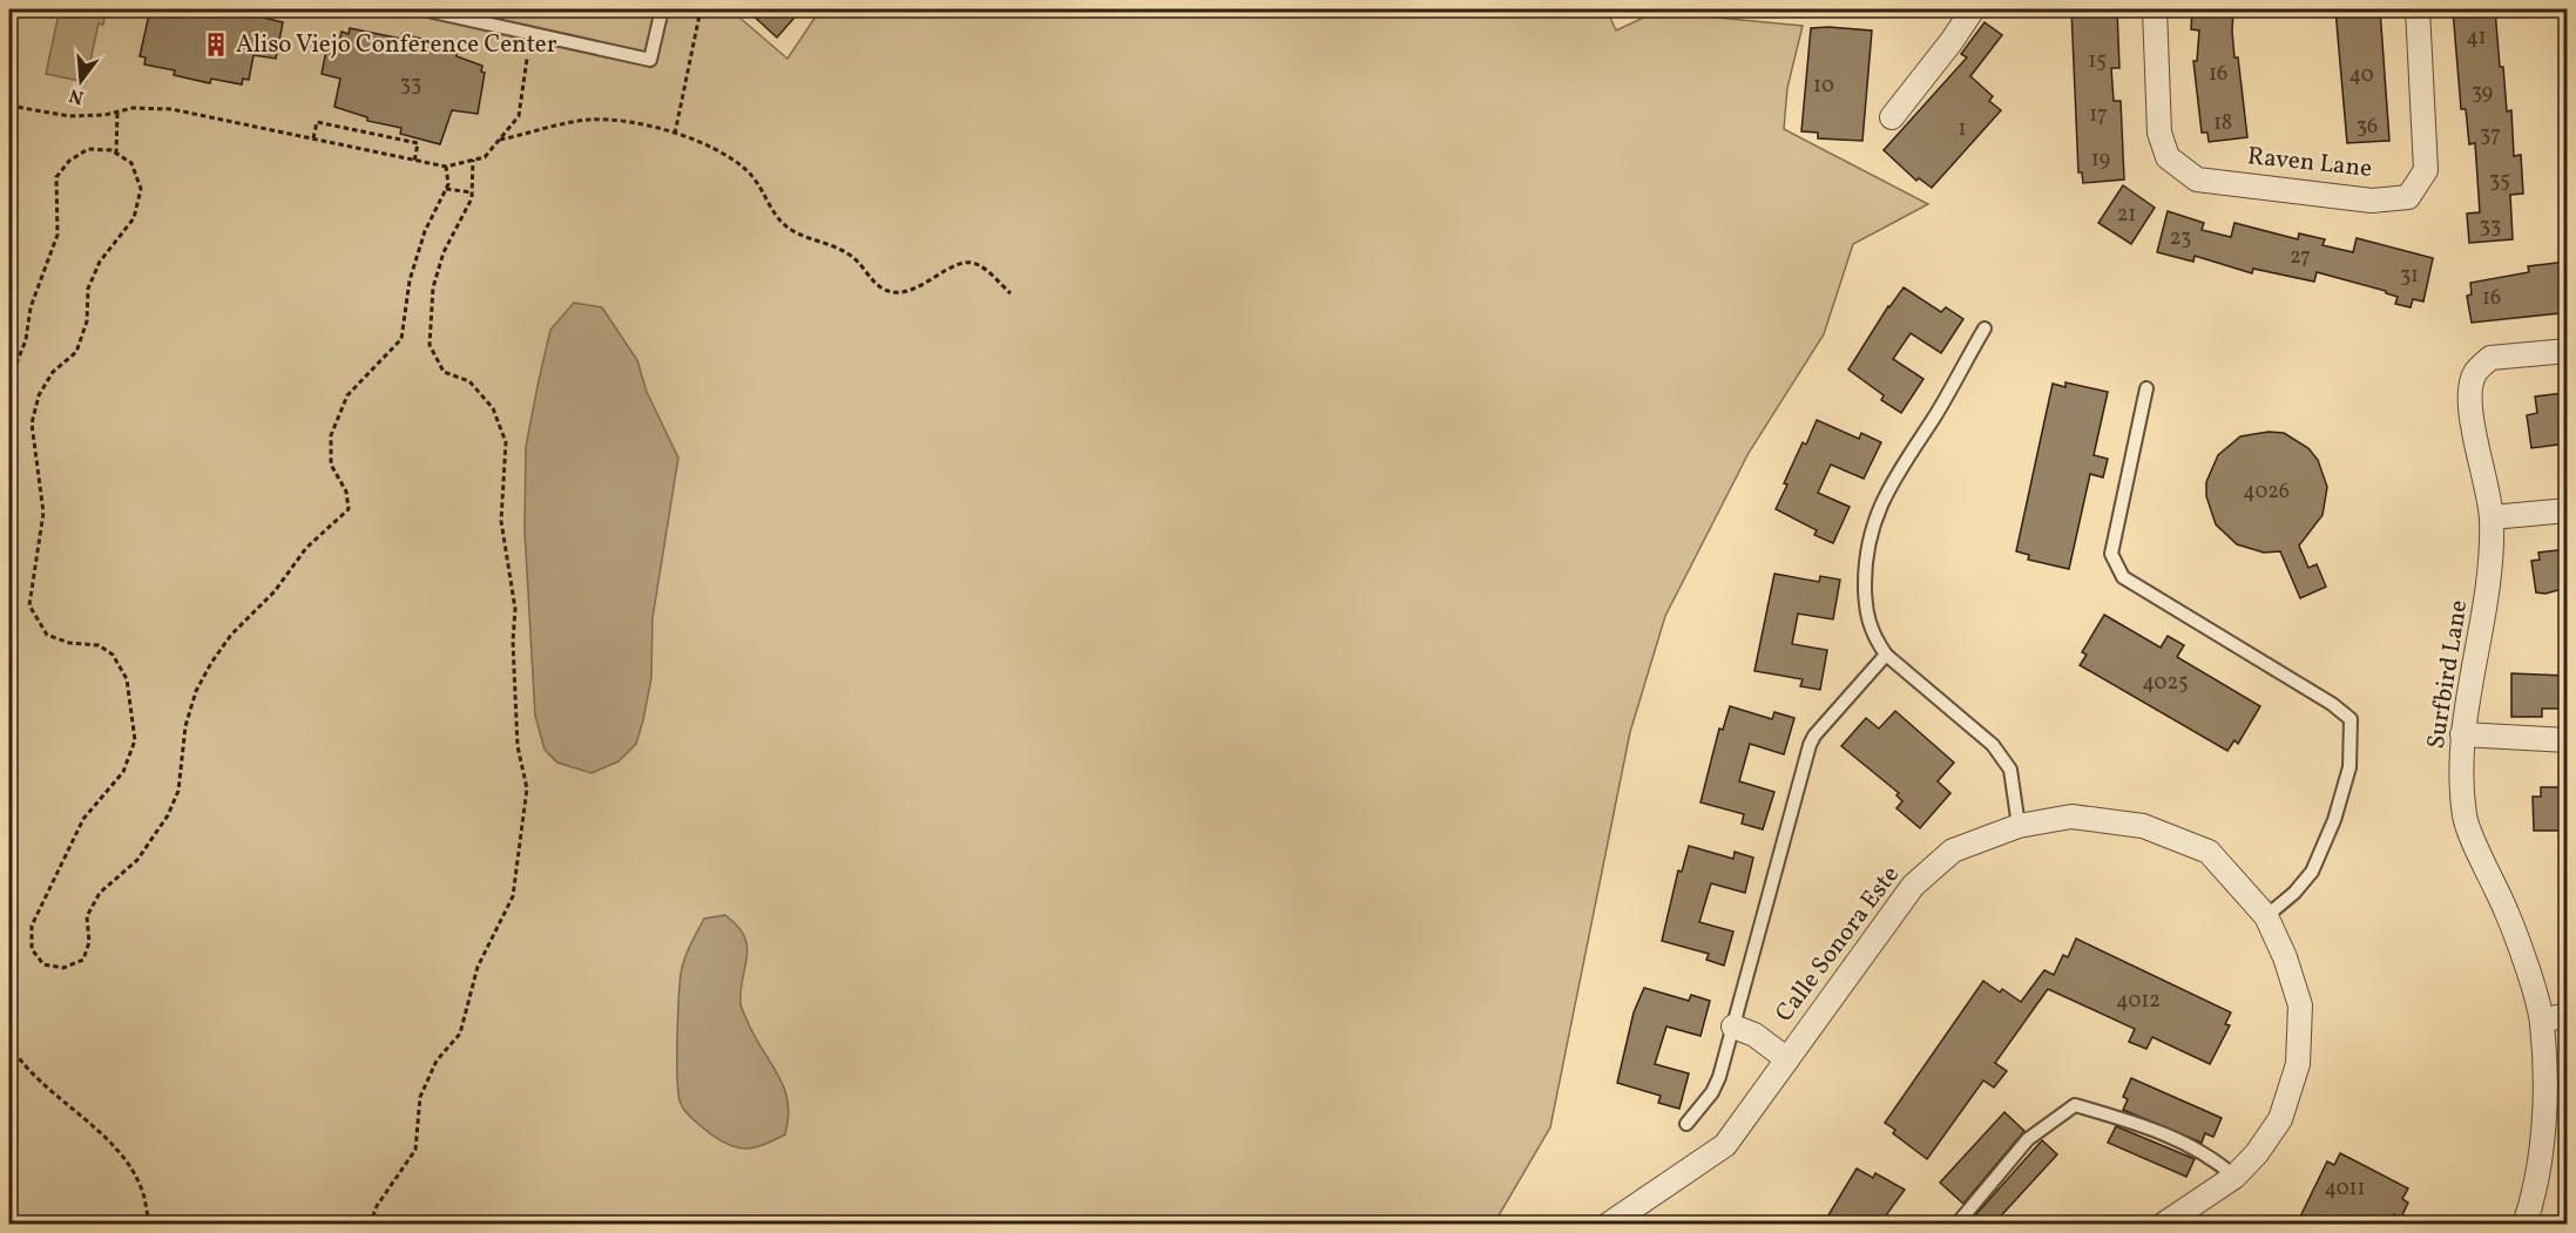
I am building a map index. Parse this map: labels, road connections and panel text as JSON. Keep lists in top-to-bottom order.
{
  "streets": {
    "street": ["Raven Lane", "Surfbird Lane", "Calle Sonora Este"]
  },
  "places": {
    "building": ["Aliso Viejo Conference Center"]
  },
  "house_numbers": [
    "41",
    "15",
    "16",
    "40",
    "33",
    "10",
    "39",
    "17",
    "18",
    "36",
    "1",
    "37",
    "19",
    "35",
    "21",
    "33",
    "23",
    "27",
    "31",
    "16",
    "4026",
    "4025",
    "4012",
    "4011"
  ],
  "north": "bottom"
}
